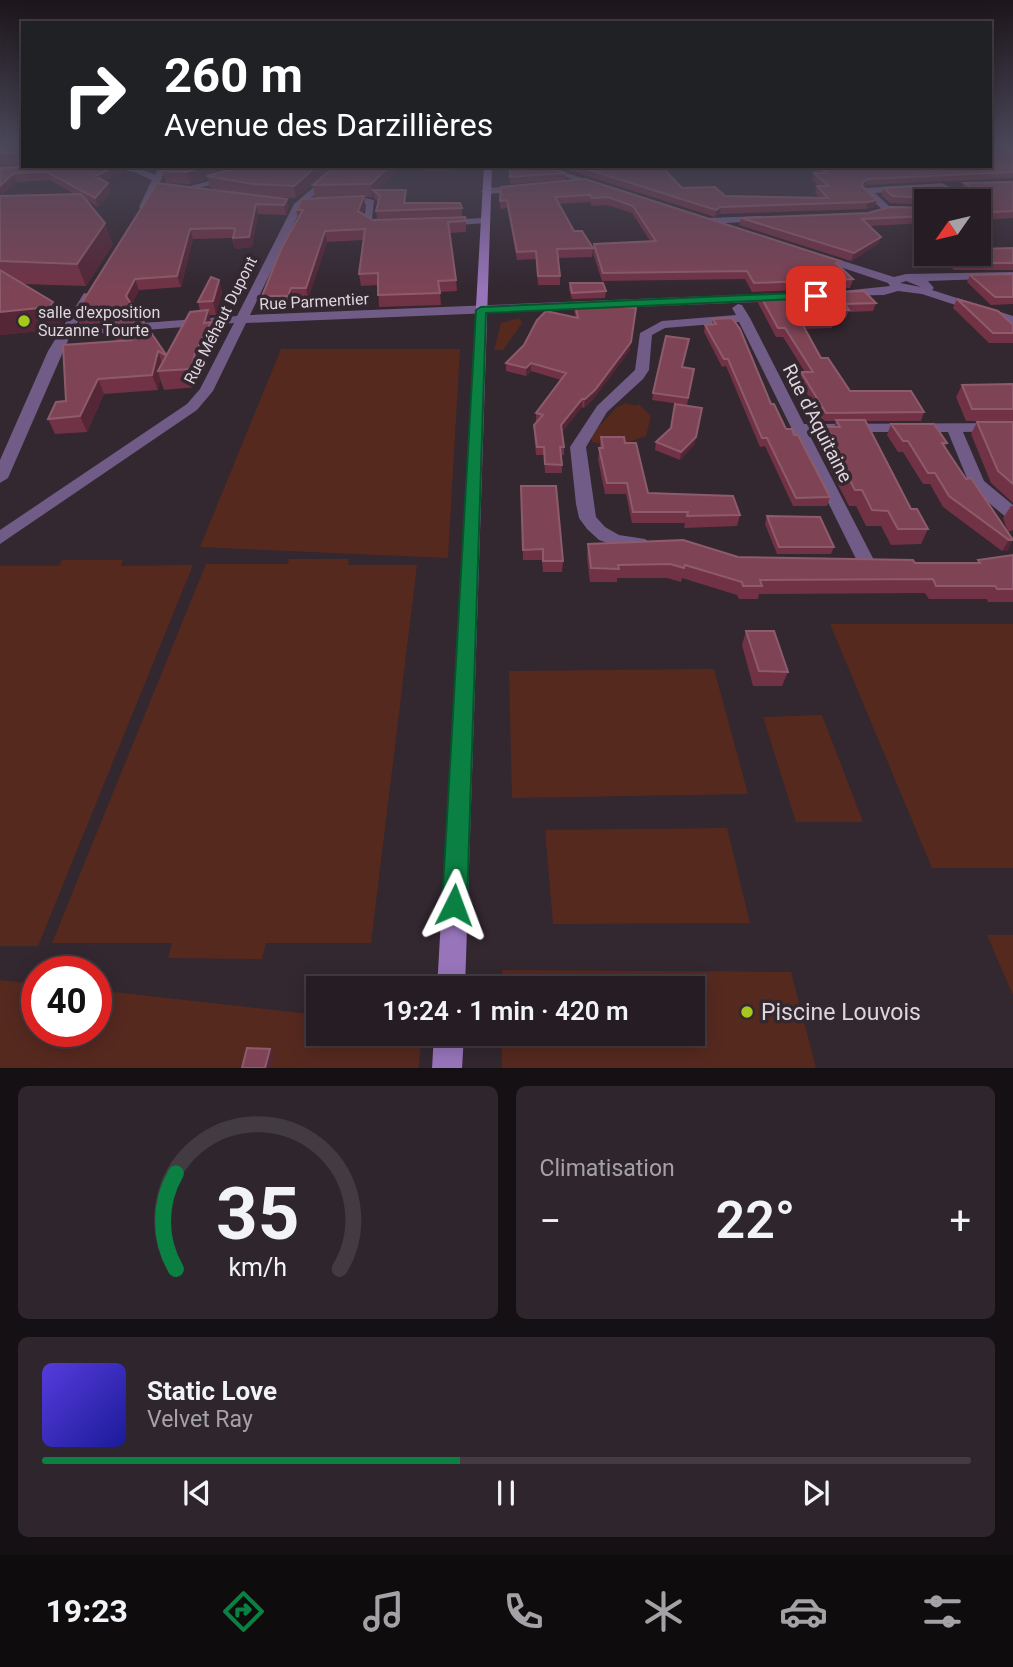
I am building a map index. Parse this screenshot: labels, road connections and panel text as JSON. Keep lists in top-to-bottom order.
{
  "streets": {
    "street": ["Rue Parmentier", "Rue Méhaut Dupont", "Rue d'Aquitaine"]
  },
  "crossings": [
    ["Rue Parmentier", "Rue Méhaut Dupont"],
    ["Rue Parmentier", "Rue d'Aquitaine"]
  ],
  "places": ["salle d'exposition Suzanne Tourte", "Piscine Louvois"],
  "north": "bottom left",
  "page": {
    "turn": ["260 m", "Avenue des Darzillières"],
    "limit": "40",
    "trip": "19:24 · 1 min · 420 m",
    "tile": "Climatisation",
    "heat": ["−", "22°", "+"],
    "song": ["Static Love", "Velvet Ray"],
    "tabs": "19:23",
    "gauge": ["35", "km/h"]
  }
}
